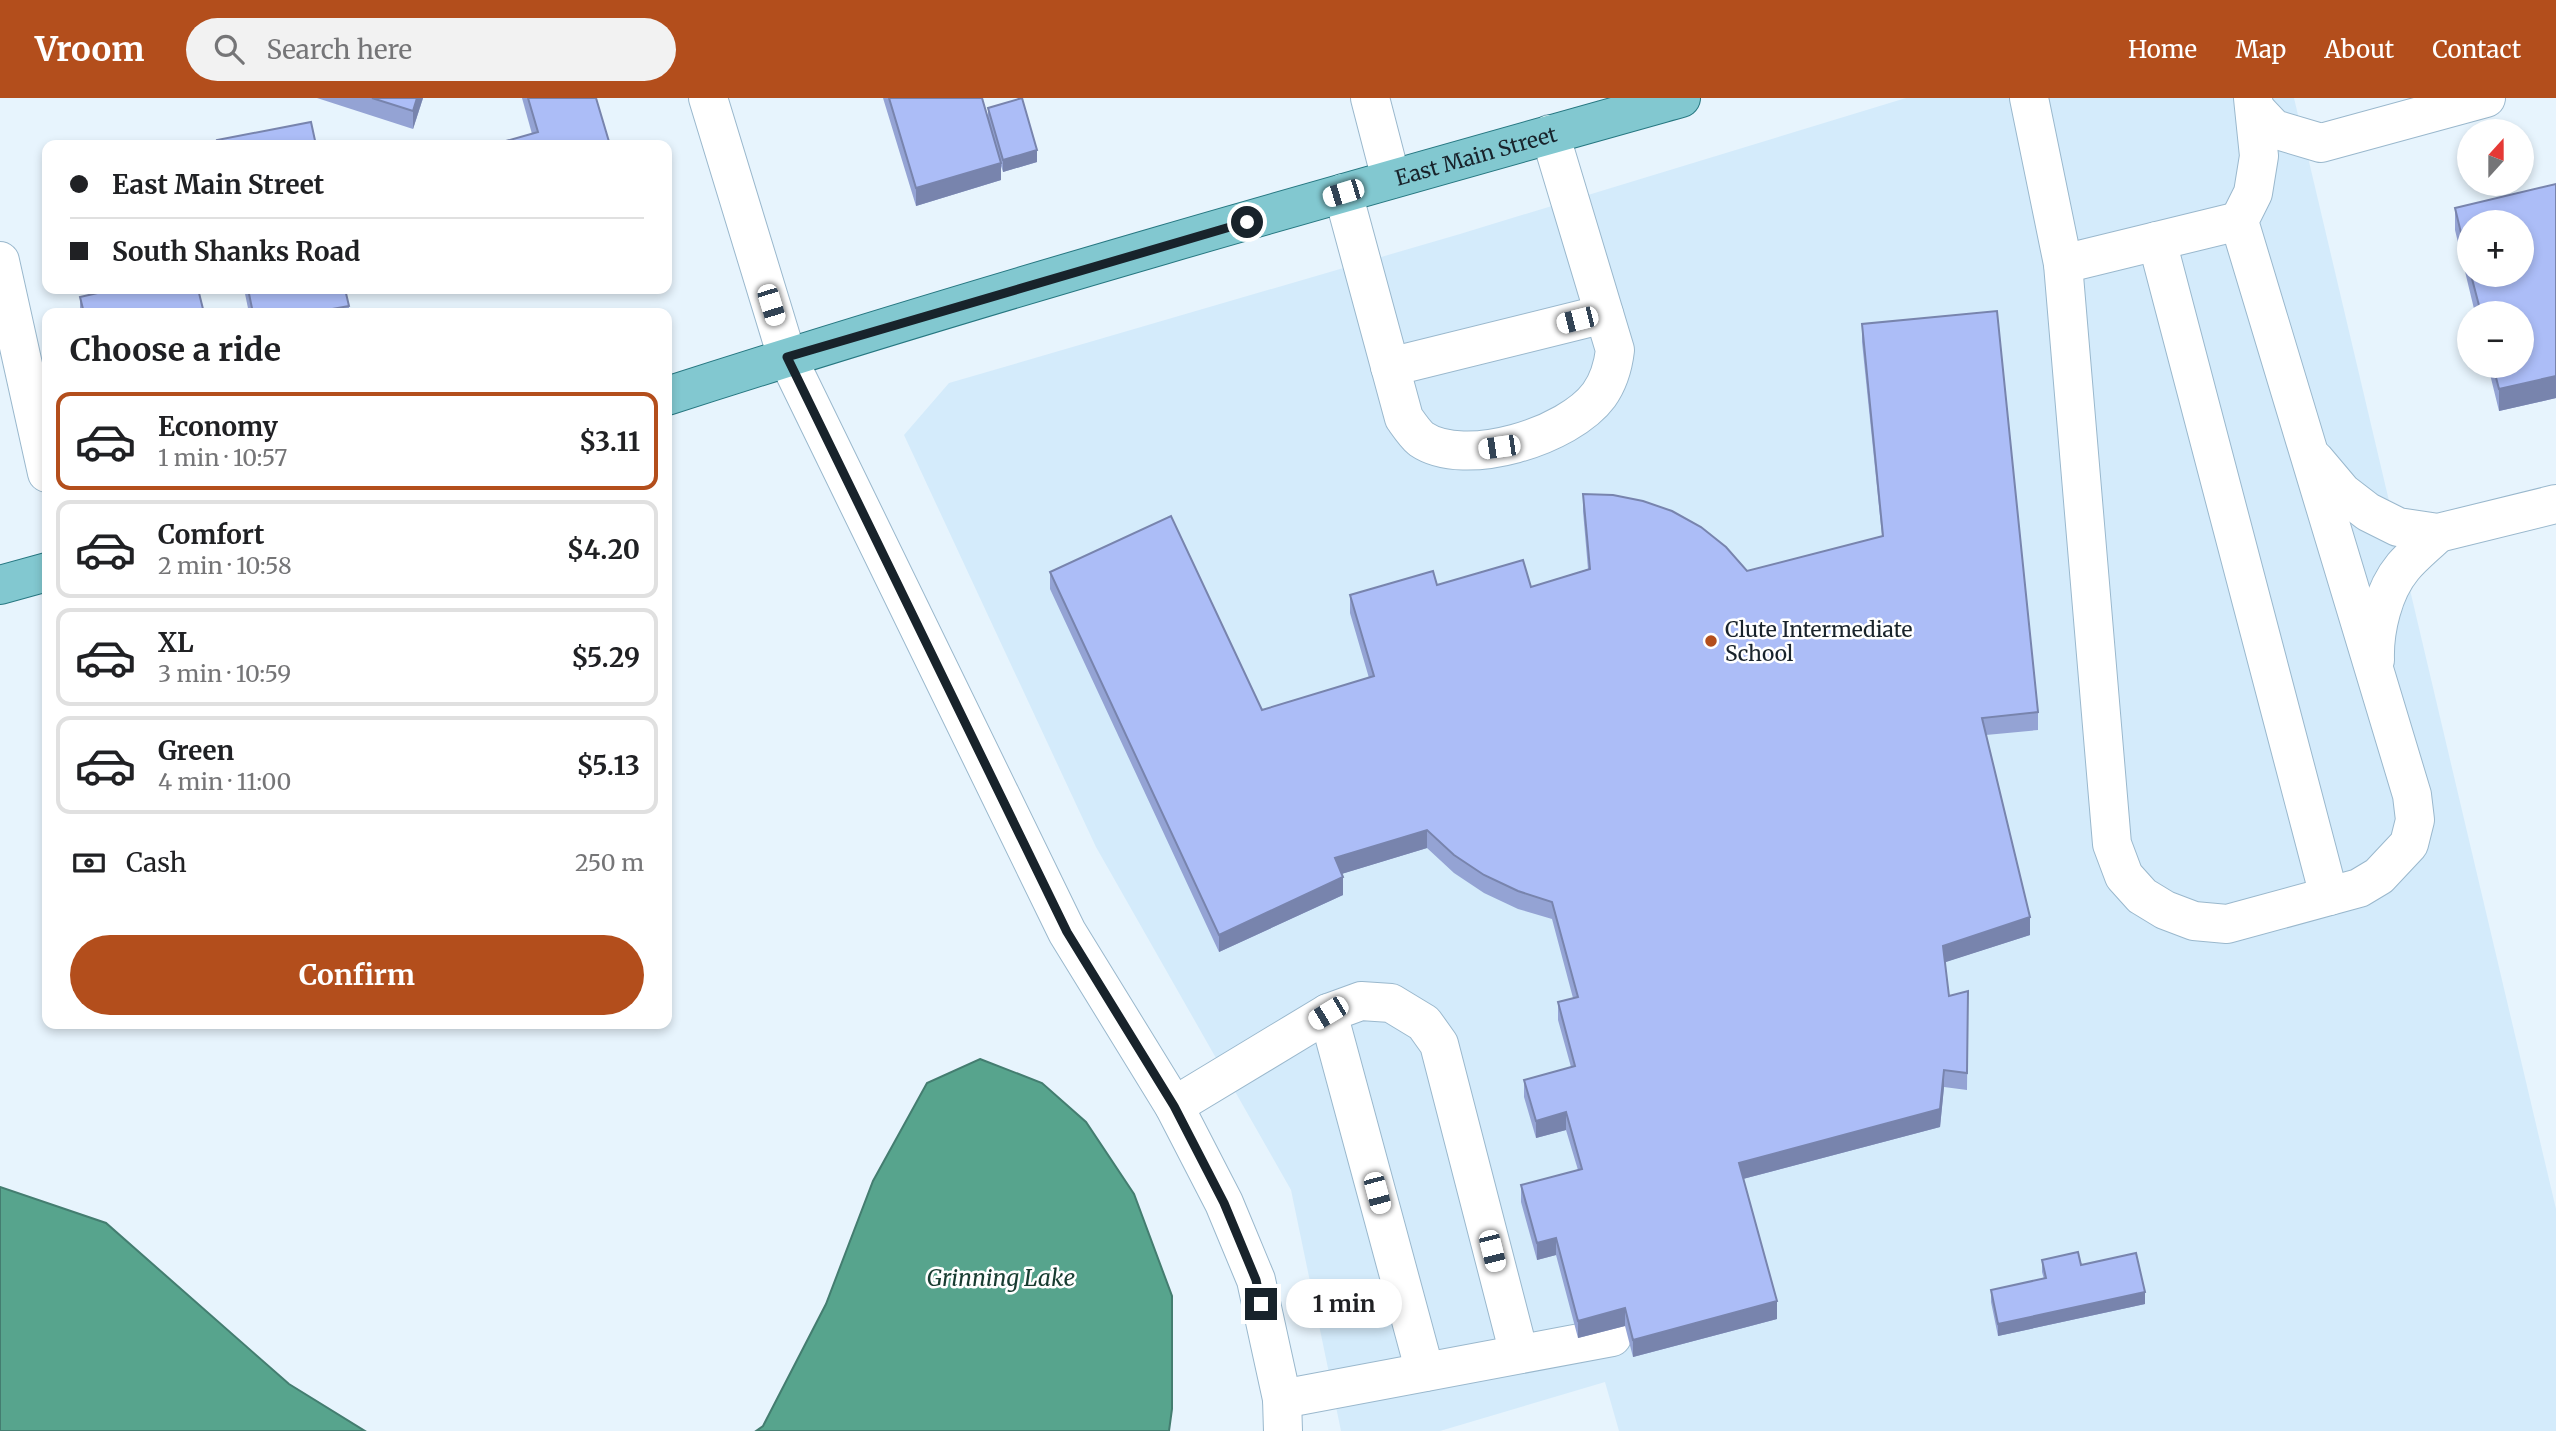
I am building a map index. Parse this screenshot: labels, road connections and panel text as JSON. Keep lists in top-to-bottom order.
{
  "streets": {
    "main road": ["East Main Street"]
  },
  "water": ["Grinning Lake"],
  "places": ["Clute Intermediate School"],
  "north": "top",
  "page": {
    "header": "Vroom",
    "search": "Search here",
    "nav": [
      "Home",
      "Map",
      "About",
      "Contact"
    ],
    "map_buttons": ["+", "−"],
    "banner": ["East Main Street", "South Shanks Road"],
    "heading": "Choose a ride",
    "list": [
      {
        "name": "Economy",
        "note": "1 min · 10:57",
        "value": "$3.11"
      },
      {
        "name": "Comfort",
        "note": "2 min · 10:58",
        "value": "$4.20"
      },
      {
        "name": "XL",
        "note": "3 min · 10:59",
        "value": "$5.29"
      },
      {
        "name": "Green",
        "note": "4 min · 11:00",
        "value": "$5.13"
      }
    ],
    "pay": ["Cash", "250 m"],
    "buttons": "Confirm",
    "bubble": "1 min"
  }
}
